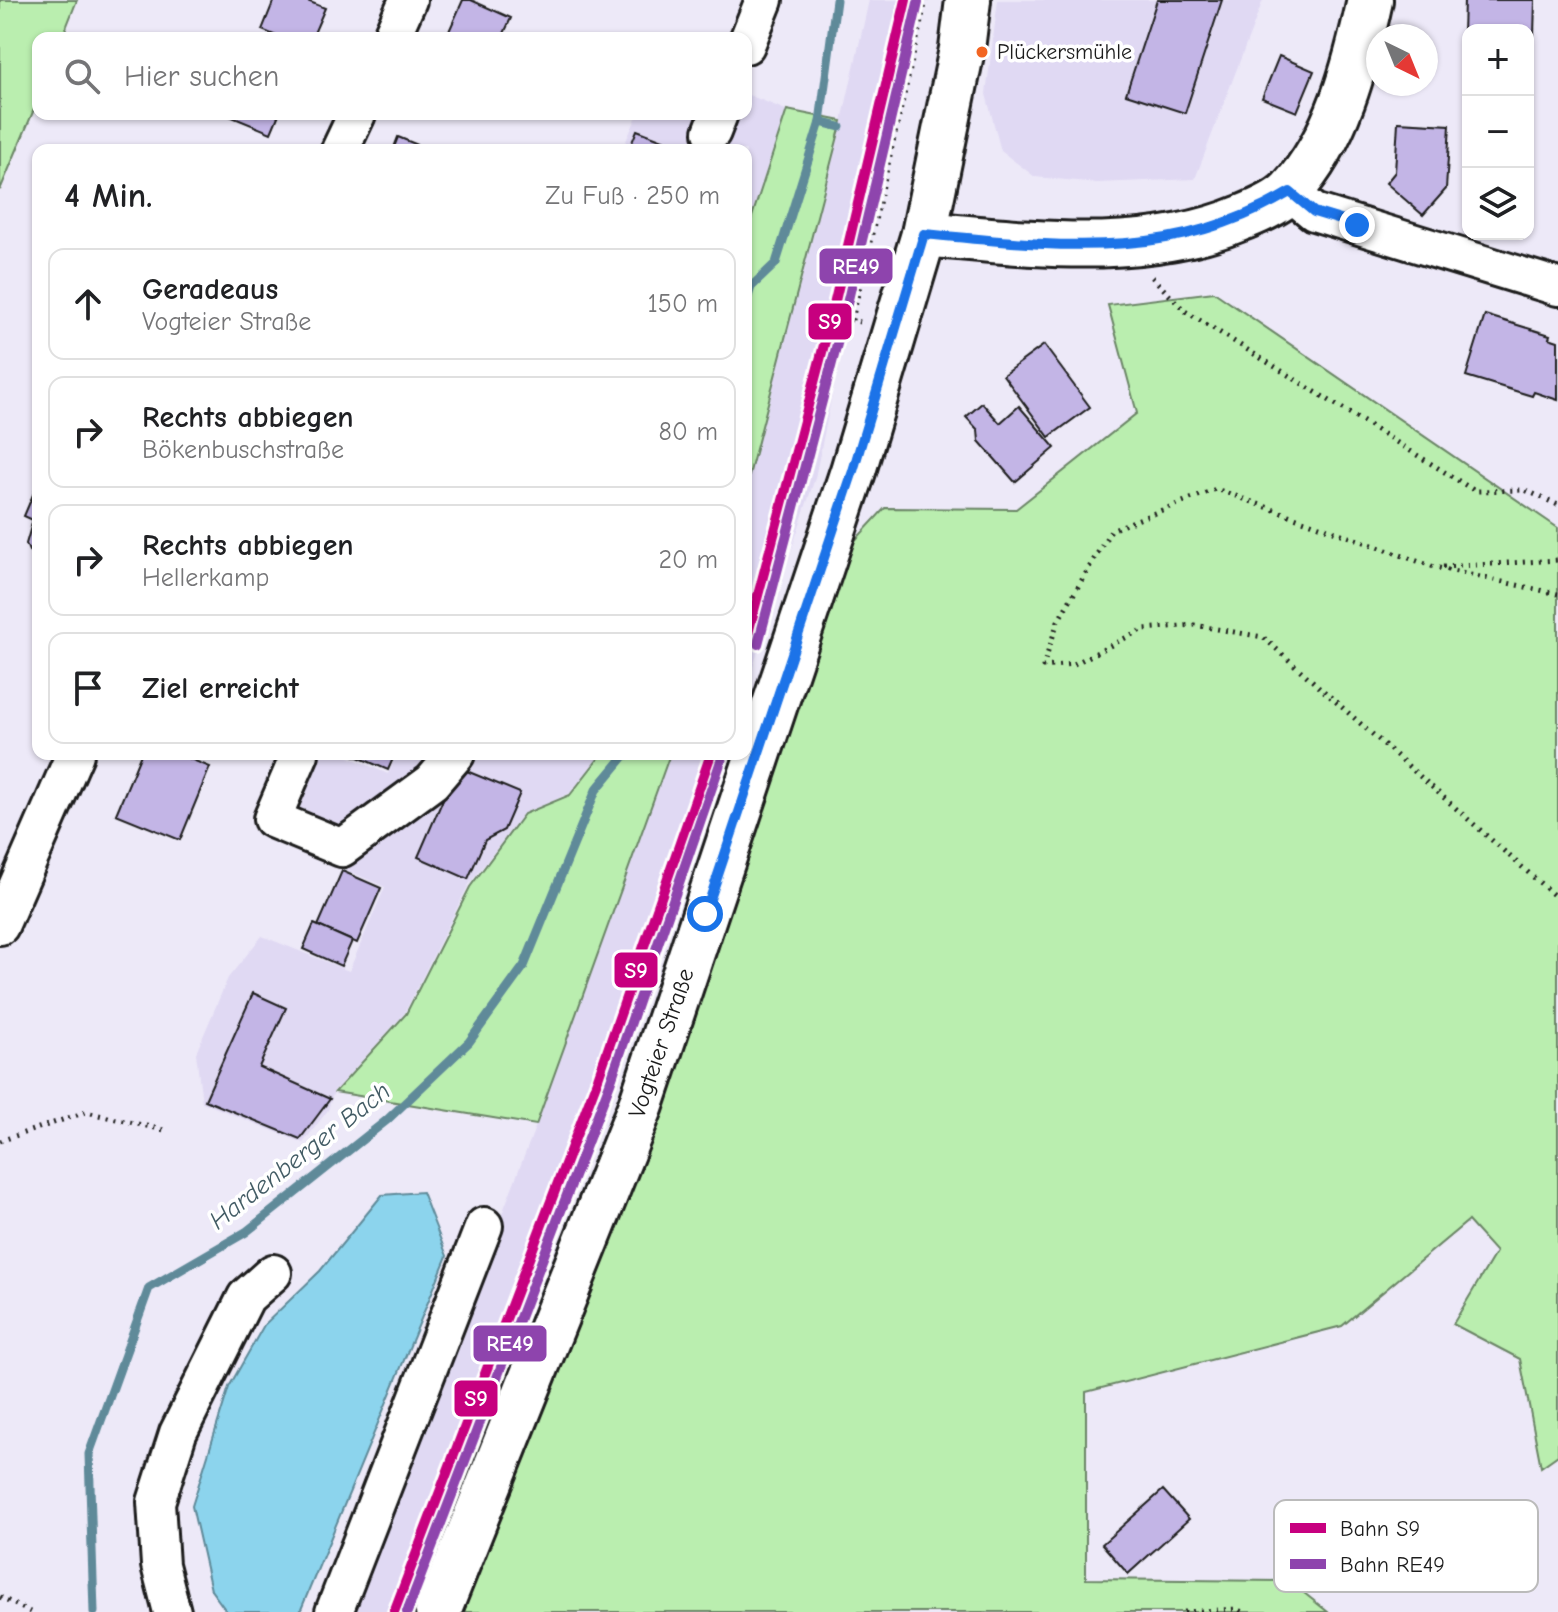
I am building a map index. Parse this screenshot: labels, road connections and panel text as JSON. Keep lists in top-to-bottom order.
{
  "streets": {
    "main road": ["Vogteier Straße"]
  },
  "water": ["Hardenberger Bach"],
  "places": ["Plückersmühle"],
  "lines": ["rail line S9", "rail line RE49"],
  "legend": ["Bahn S9", "Bahn RE49"],
  "north": "bottom right",
  "page": {
    "map_buttons": ["+", "−"],
    "search": "Hier suchen",
    "heading": ["4 Min.", "Zu Fuß · 250 m"],
    "list": [
      ["Geradeaus", "Vogteier Straße", "150 m"],
      ["Rechts abbiegen", "Bökenbuschstraße", "80 m"],
      ["Rechts abbiegen", "Hellerkamp", "20 m"],
      "Ziel erreicht"
    ]
  }
}
